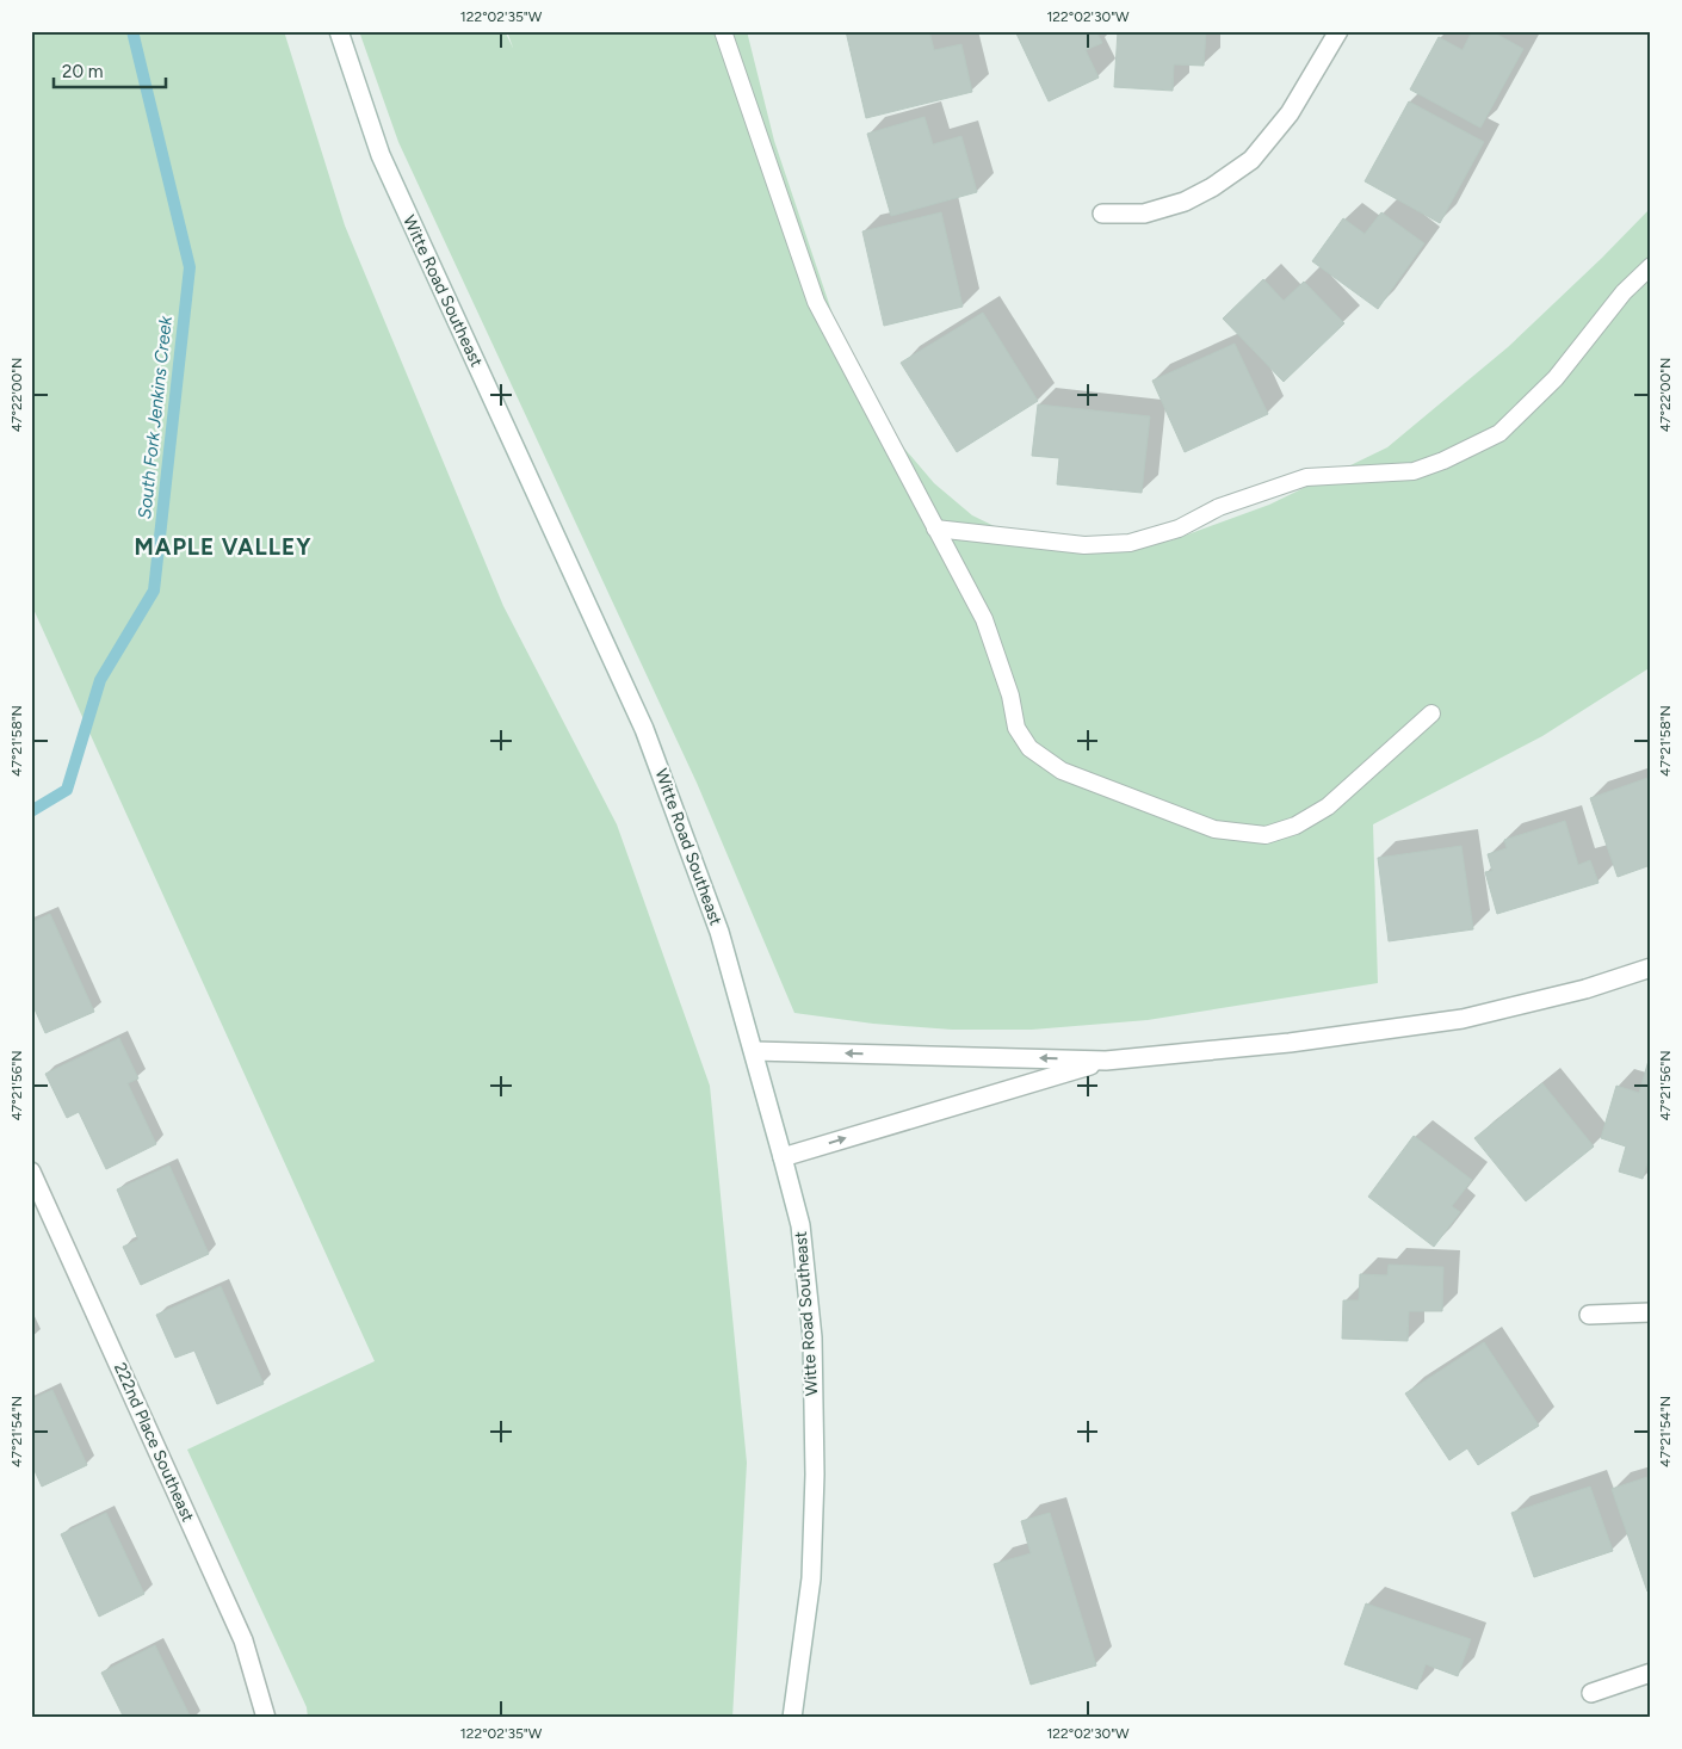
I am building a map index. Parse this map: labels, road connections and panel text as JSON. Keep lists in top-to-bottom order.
{
  "streets": {
    "street": ["Witte Road Southeast", "222nd Place Southeast"]
  },
  "districts": ["MAPLE VALLEY"],
  "water": ["South Fork Jenkins Creek"],
  "scale_bar": "20 m",
  "coordinates": [
    "122°02'35\"W",
    "122°02'30\"W",
    "47°22'00\"N",
    "47°21'58\"N",
    "47°21'56\"N",
    "47°21'54\"N"
  ]
}
